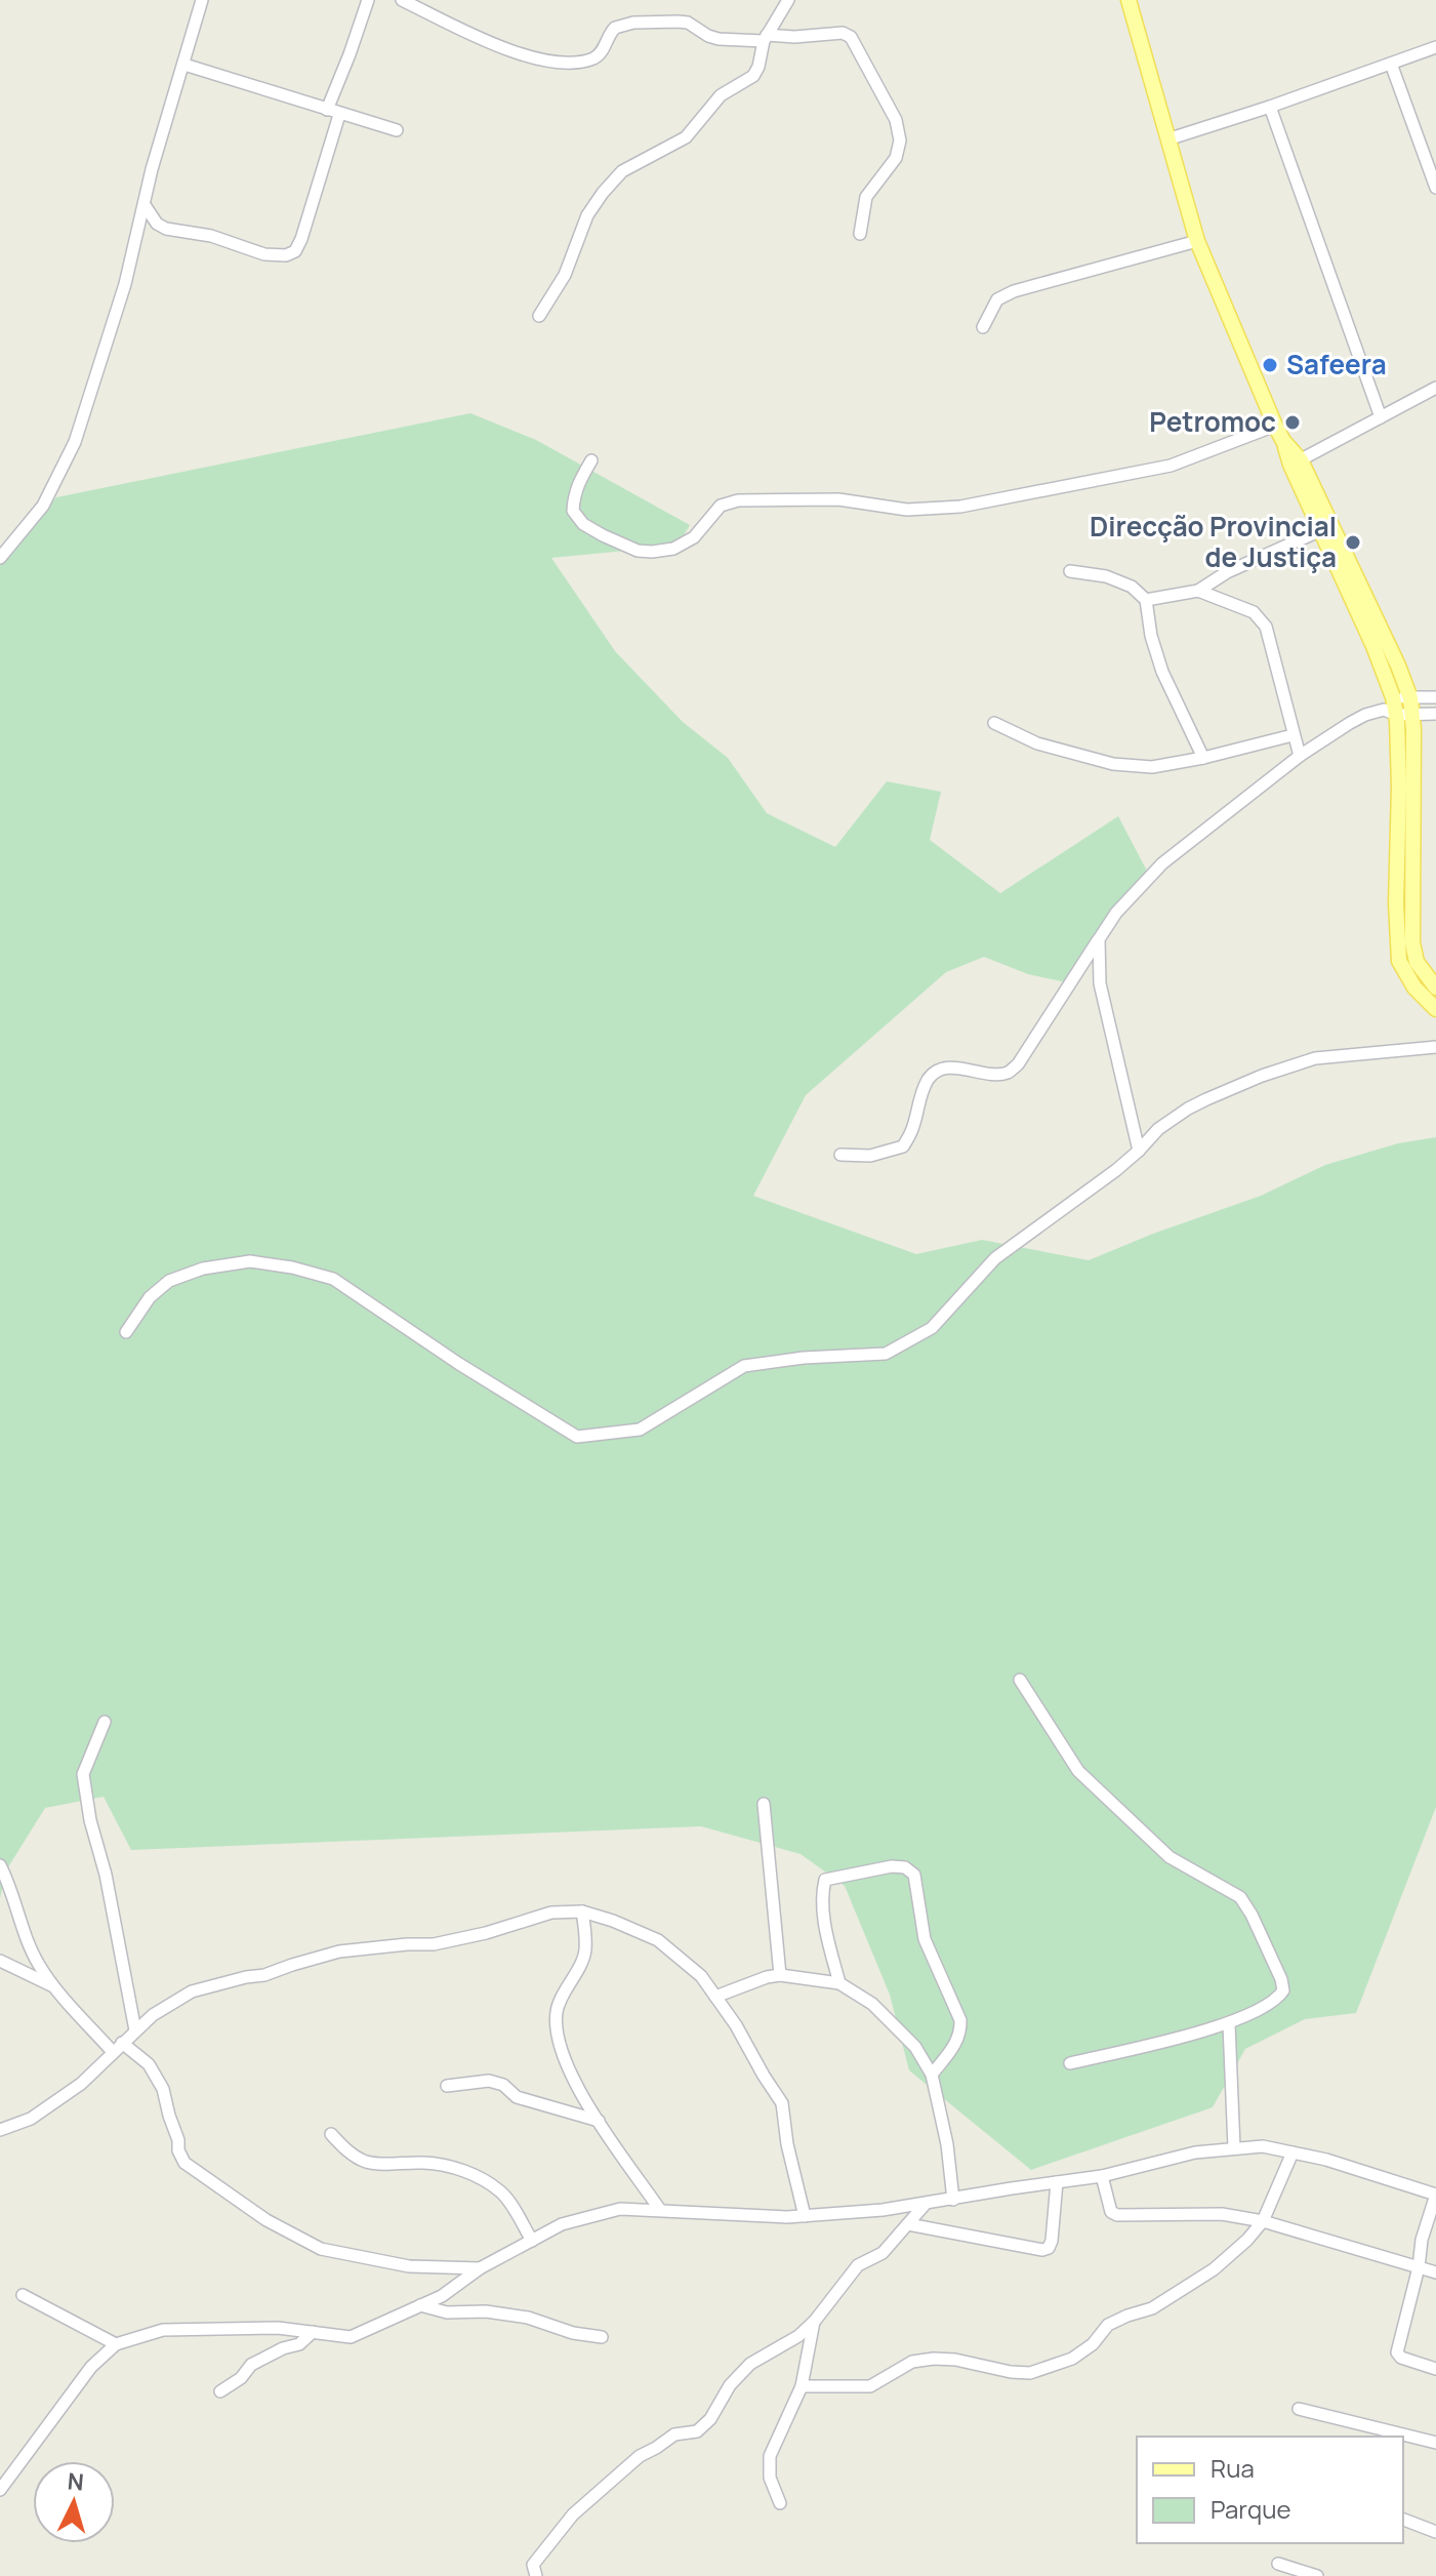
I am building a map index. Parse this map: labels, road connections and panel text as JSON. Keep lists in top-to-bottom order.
{
  "places": ["Safeera", "Petromoc", "Direcção Provincial de Justiça"],
  "legend": ["Rua", "Parque"],
  "north": "top"
}
